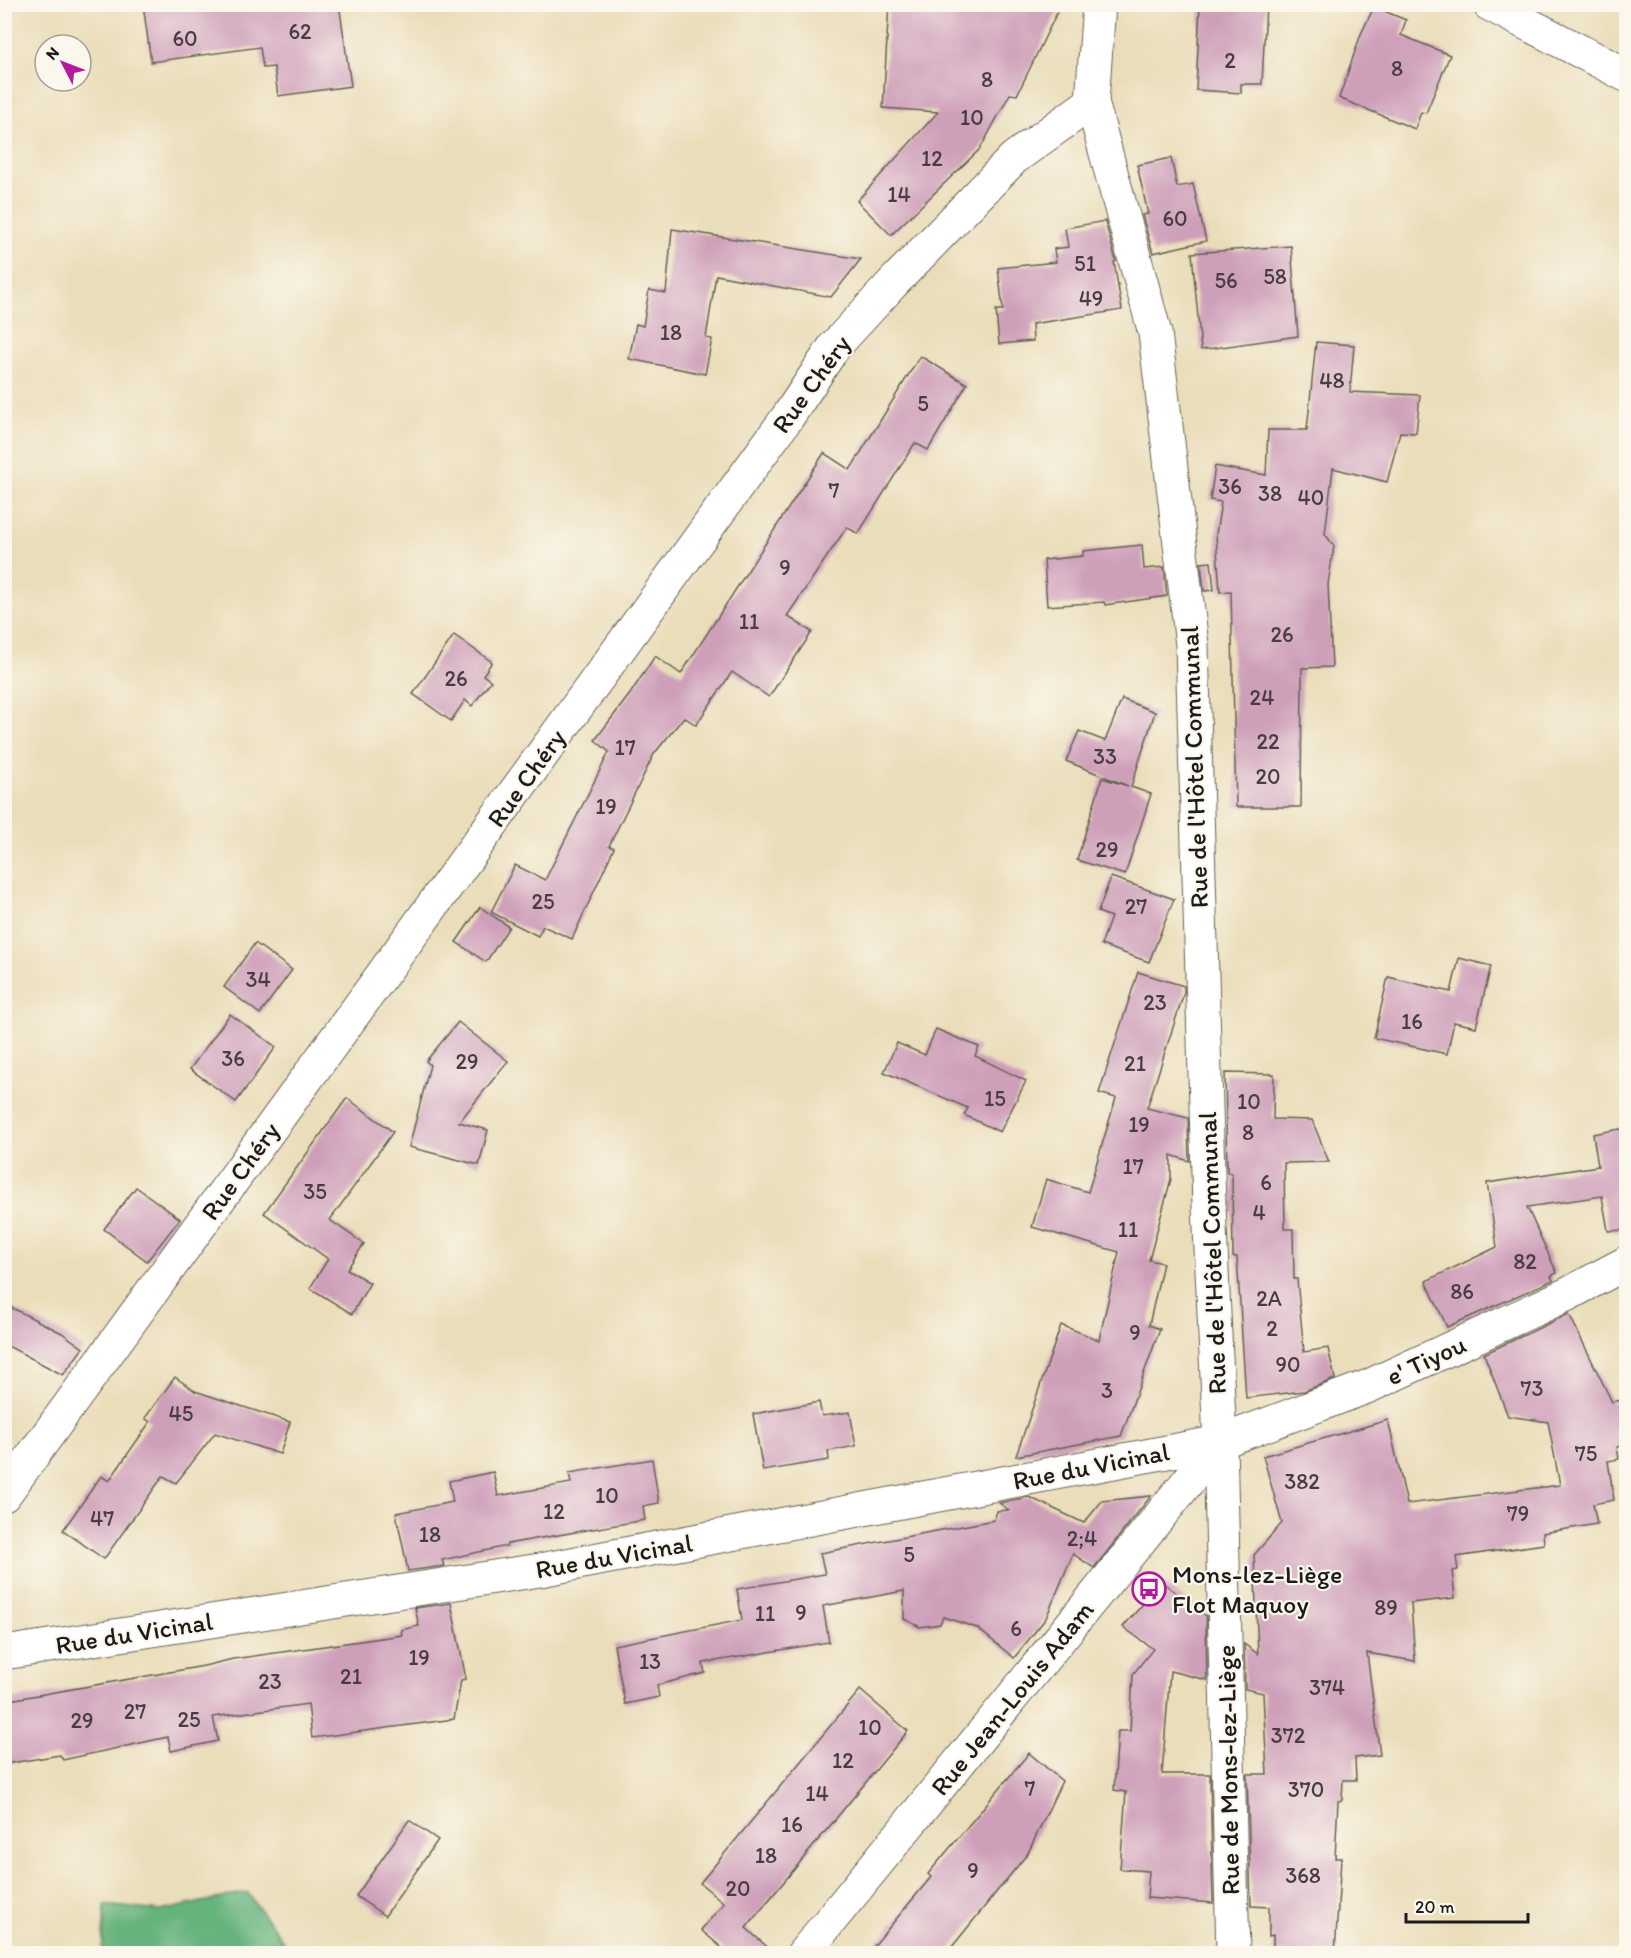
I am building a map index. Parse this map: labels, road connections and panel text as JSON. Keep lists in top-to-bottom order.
{
  "streets": {
    "street": [
      "Rue Chéry",
      "Rue de l'Hôtel Communal",
      "e' Tiyou",
      "Rue du Vicinal",
      "Rue Jean-Louis Adam",
      "Rue de Mons-lez-Liège"
    ]
  },
  "crossings": [
    ["Rue Chéry", "Rue de l'Hôtel Communal"],
    ["Rue de l'Hôtel Communal", "e' Tiyou"],
    ["Rue de l'Hôtel Communal", "Rue du Vicinal"],
    ["Rue de l'Hôtel Communal", "Rue Jean-Louis Adam"],
    ["Rue de l'Hôtel Communal", "Rue de Mons-lez-Liège"],
    ["e' Tiyou", "Rue du Vicinal"],
    ["e' Tiyou", "Rue Jean-Louis Adam"],
    ["e' Tiyou", "Rue de Mons-lez-Liège"],
    ["Rue du Vicinal", "Rue Jean-Louis Adam"],
    ["Rue du Vicinal", "Rue de Mons-lez-Liège"],
    ["Rue Jean-Louis Adam", "Rue de Mons-lez-Liège"]
  ],
  "places": {
    "bus stop": ["Mons-lez-Liège Flot Maquoy"]
  },
  "house_numbers": [
    "62",
    "60",
    "2",
    "8",
    "8",
    "10",
    "12",
    "14",
    "60",
    "51",
    "58",
    "56",
    "49",
    "18",
    "48",
    "5",
    "36",
    "7",
    "38",
    "40",
    "9",
    "11",
    "26",
    "26",
    "24",
    "22",
    "17",
    "33",
    "20",
    "19",
    "29",
    "25",
    "27",
    "34",
    "23",
    "16",
    "36",
    "29",
    "21",
    "15",
    "10",
    "19",
    "8",
    "17",
    "6",
    "35",
    "4",
    "11",
    "82",
    "86",
    "2A",
    "2",
    "9",
    "90",
    "73",
    "3",
    "45",
    "75",
    "382",
    "10",
    "12",
    "79",
    "47",
    "18",
    "2;4",
    "5",
    "89",
    "9",
    "11",
    "6",
    "19",
    "13",
    "21",
    "23",
    "374",
    "27",
    "25",
    "29",
    "10",
    "372",
    "12",
    "7",
    "370",
    "14",
    "16",
    "18",
    "9",
    "368",
    "20"
  ],
  "scale_bar": "20 m",
  "north": "top left"
}
